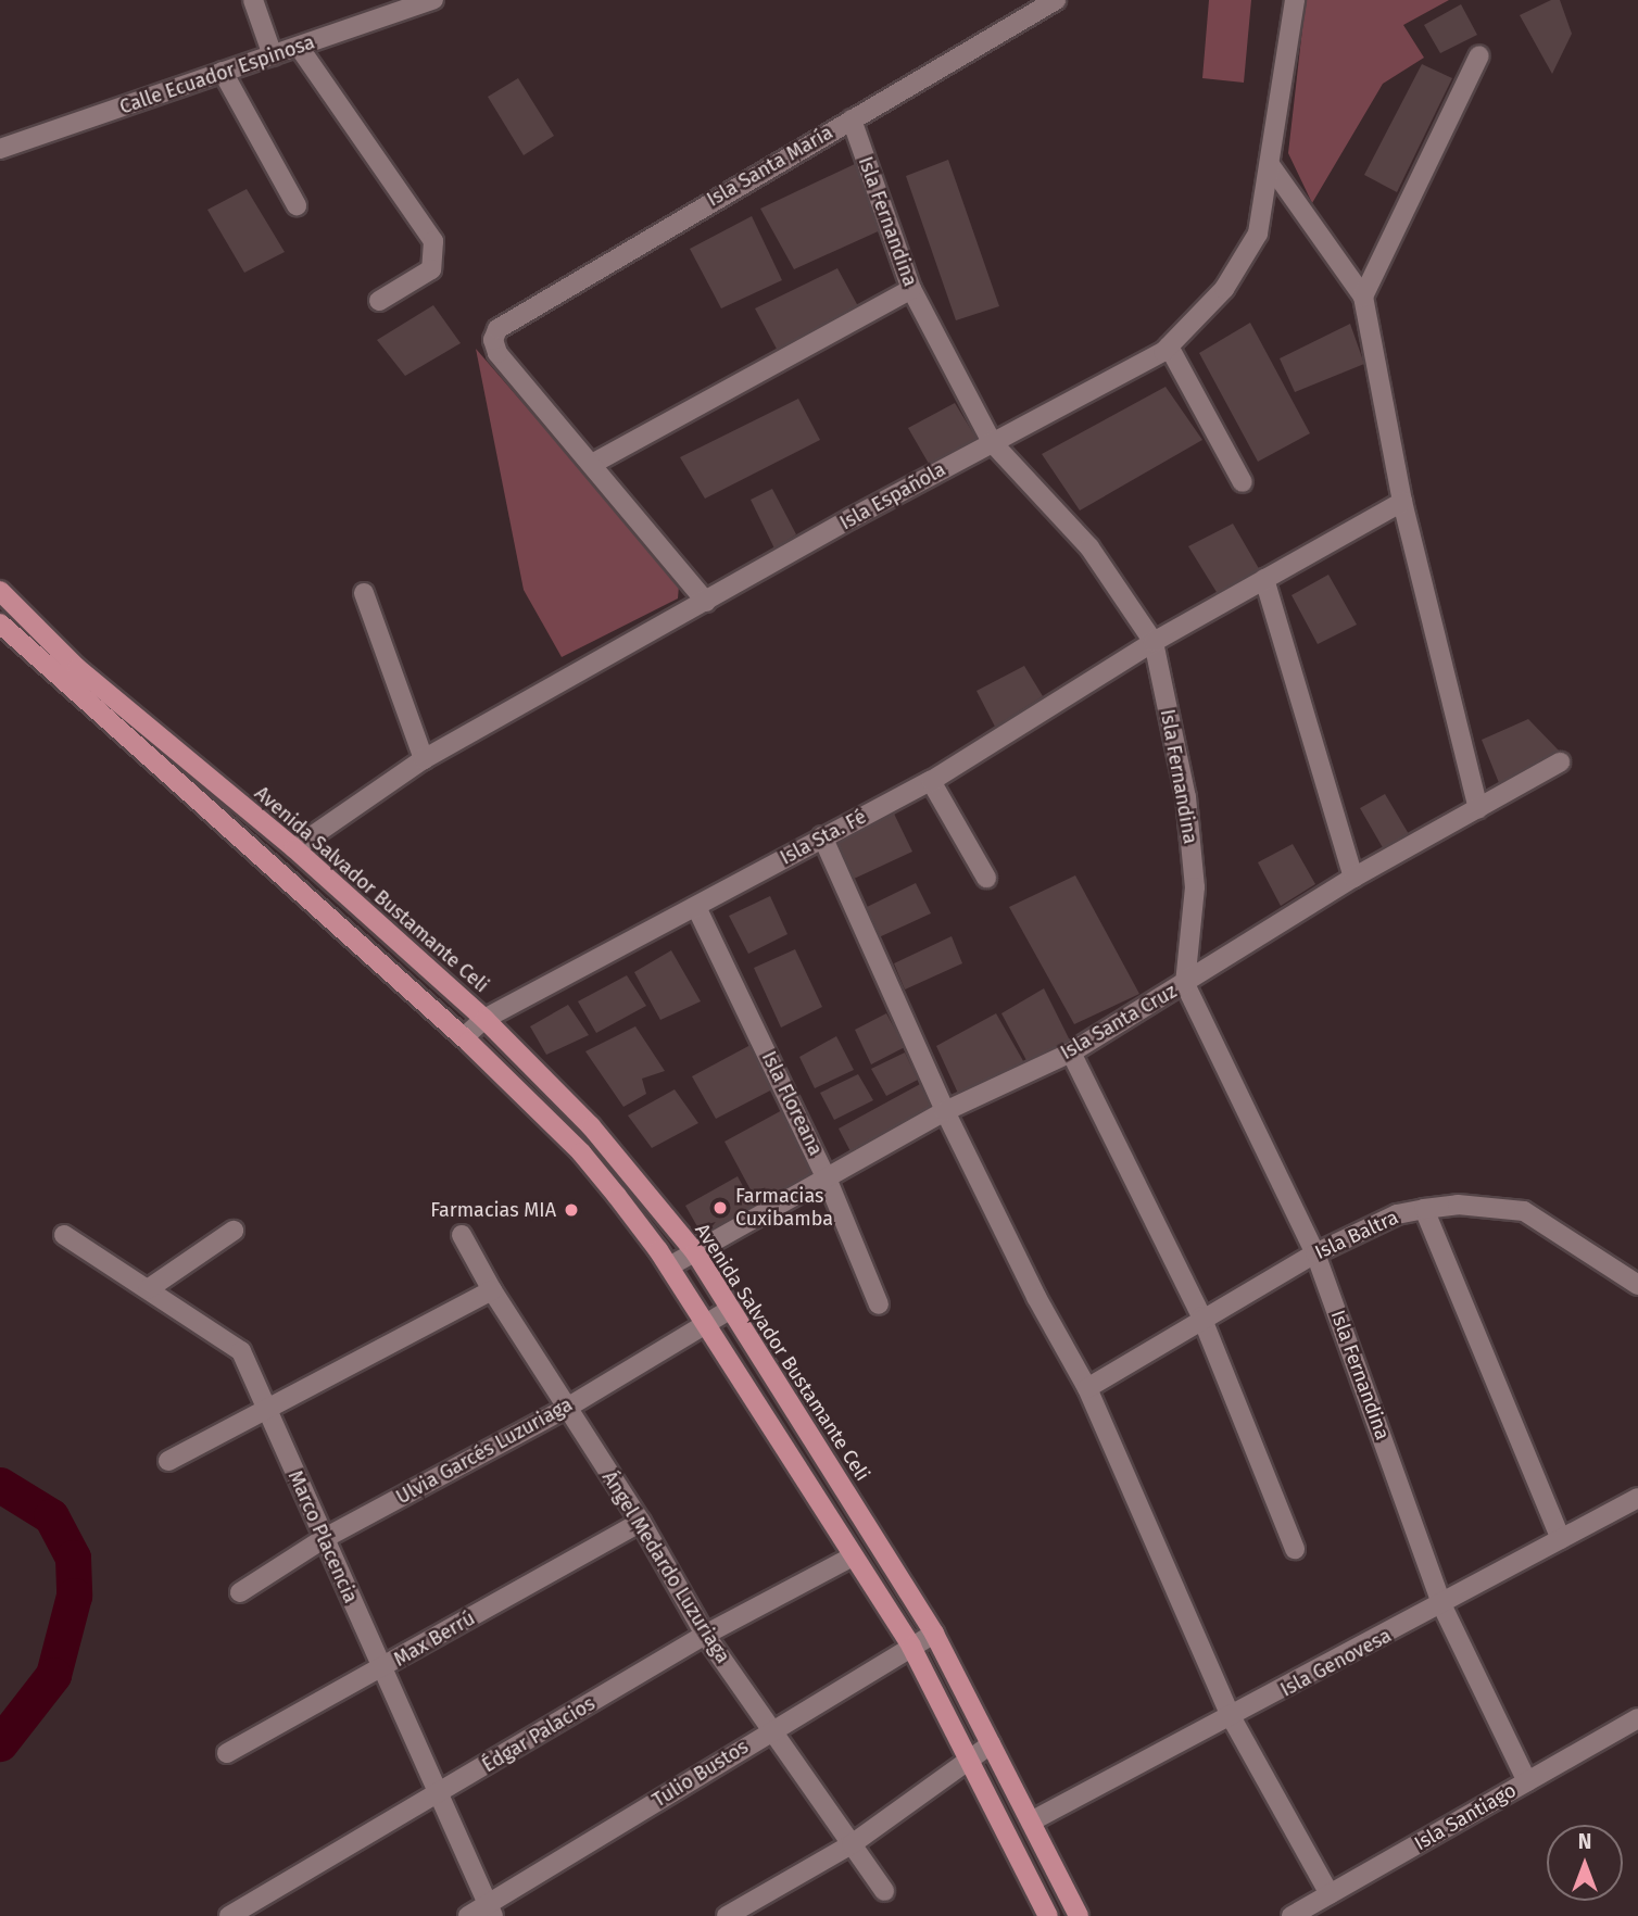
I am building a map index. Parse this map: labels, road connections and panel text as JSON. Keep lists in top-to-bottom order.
{
  "streets": {
    "main road": ["Avenida Salvador Bustamante Celi"],
    "street": [
      "Calle Ecuador Espinosa",
      "Isla Santa María",
      "Isla Fernandina",
      "Isla Española",
      "Isla Sta. Fé",
      "Isla Santa Cruz",
      "Isla Floreana",
      "Isla Baltra",
      "Ulvia Garcés Luzuriaga",
      "Marco Placencia",
      "Ángel Medardo Luzuriaga",
      "Max Berrú",
      "Isla Genovesa",
      "Édgar Palacios",
      "Tulio Bustos",
      "Isla Santiago"
    ]
  },
  "crossings": [
    ["Isla Santa María", "Isla Fernandina"],
    ["Isla Fernandina", "Isla Española"],
    ["Isla Fernandina", "Isla Sta. Fé"],
    ["Isla Fernandina", "Isla Santa Cruz"],
    ["Isla Fernandina", "Isla Baltra"],
    ["Isla Fernandina", "Isla Genovesa"],
    ["Isla Fernandina", "Isla Santiago"],
    ["Isla Española", "Avenida Salvador Bustamante Celi"],
    ["Isla Sta. Fé", "Avenida Salvador Bustamante Celi"],
    ["Isla Sta. Fé", "Isla Floreana"],
    ["Avenida Salvador Bustamante Celi", "Isla Santa Cruz"],
    ["Avenida Salvador Bustamante Celi", "Ulvia Garcés Luzuriaga"],
    ["Avenida Salvador Bustamante Celi", "Isla Genovesa"],
    ["Avenida Salvador Bustamante Celi", "Tulio Bustos"],
    ["Isla Santa Cruz", "Isla Floreana"],
    ["Ulvia Garcés Luzuriaga", "Marco Placencia"],
    ["Ulvia Garcés Luzuriaga", "Ángel Medardo Luzuriaga"],
    ["Marco Placencia", "Max Berrú"],
    ["Marco Placencia", "Édgar Palacios"],
    ["Marco Placencia", "Tulio Bustos"],
    ["Ángel Medardo Luzuriaga", "Max Berrú"],
    ["Ángel Medardo Luzuriaga", "Édgar Palacios"],
    ["Ángel Medardo Luzuriaga", "Tulio Bustos"]
  ],
  "places": ["Farmacias Cuxibamba", "Farmacias MIA"],
  "north": "top"
}
